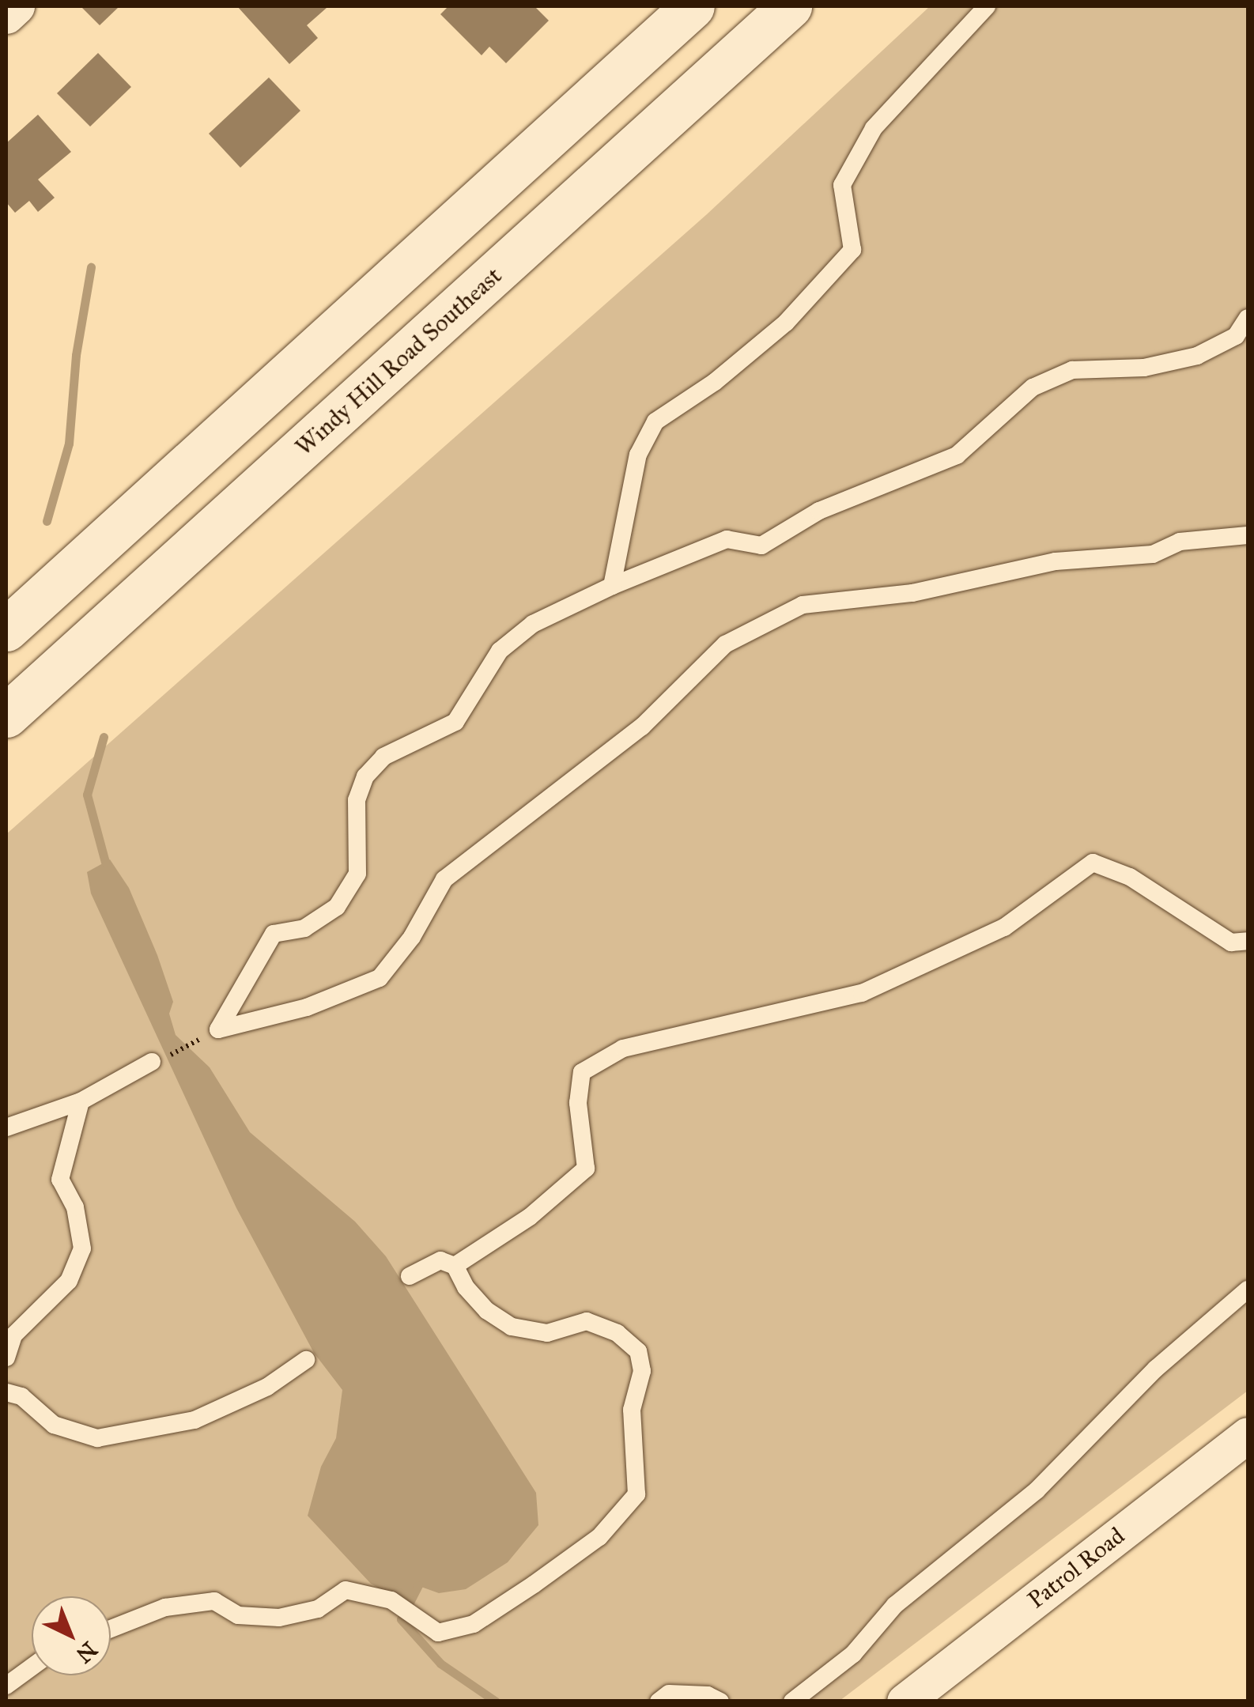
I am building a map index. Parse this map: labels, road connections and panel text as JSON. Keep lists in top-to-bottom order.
{
  "streets": {
    "main road": ["Windy Hill Road Southeast"],
    "street": ["Patrol Road"]
  },
  "north": "bottom right"
}
